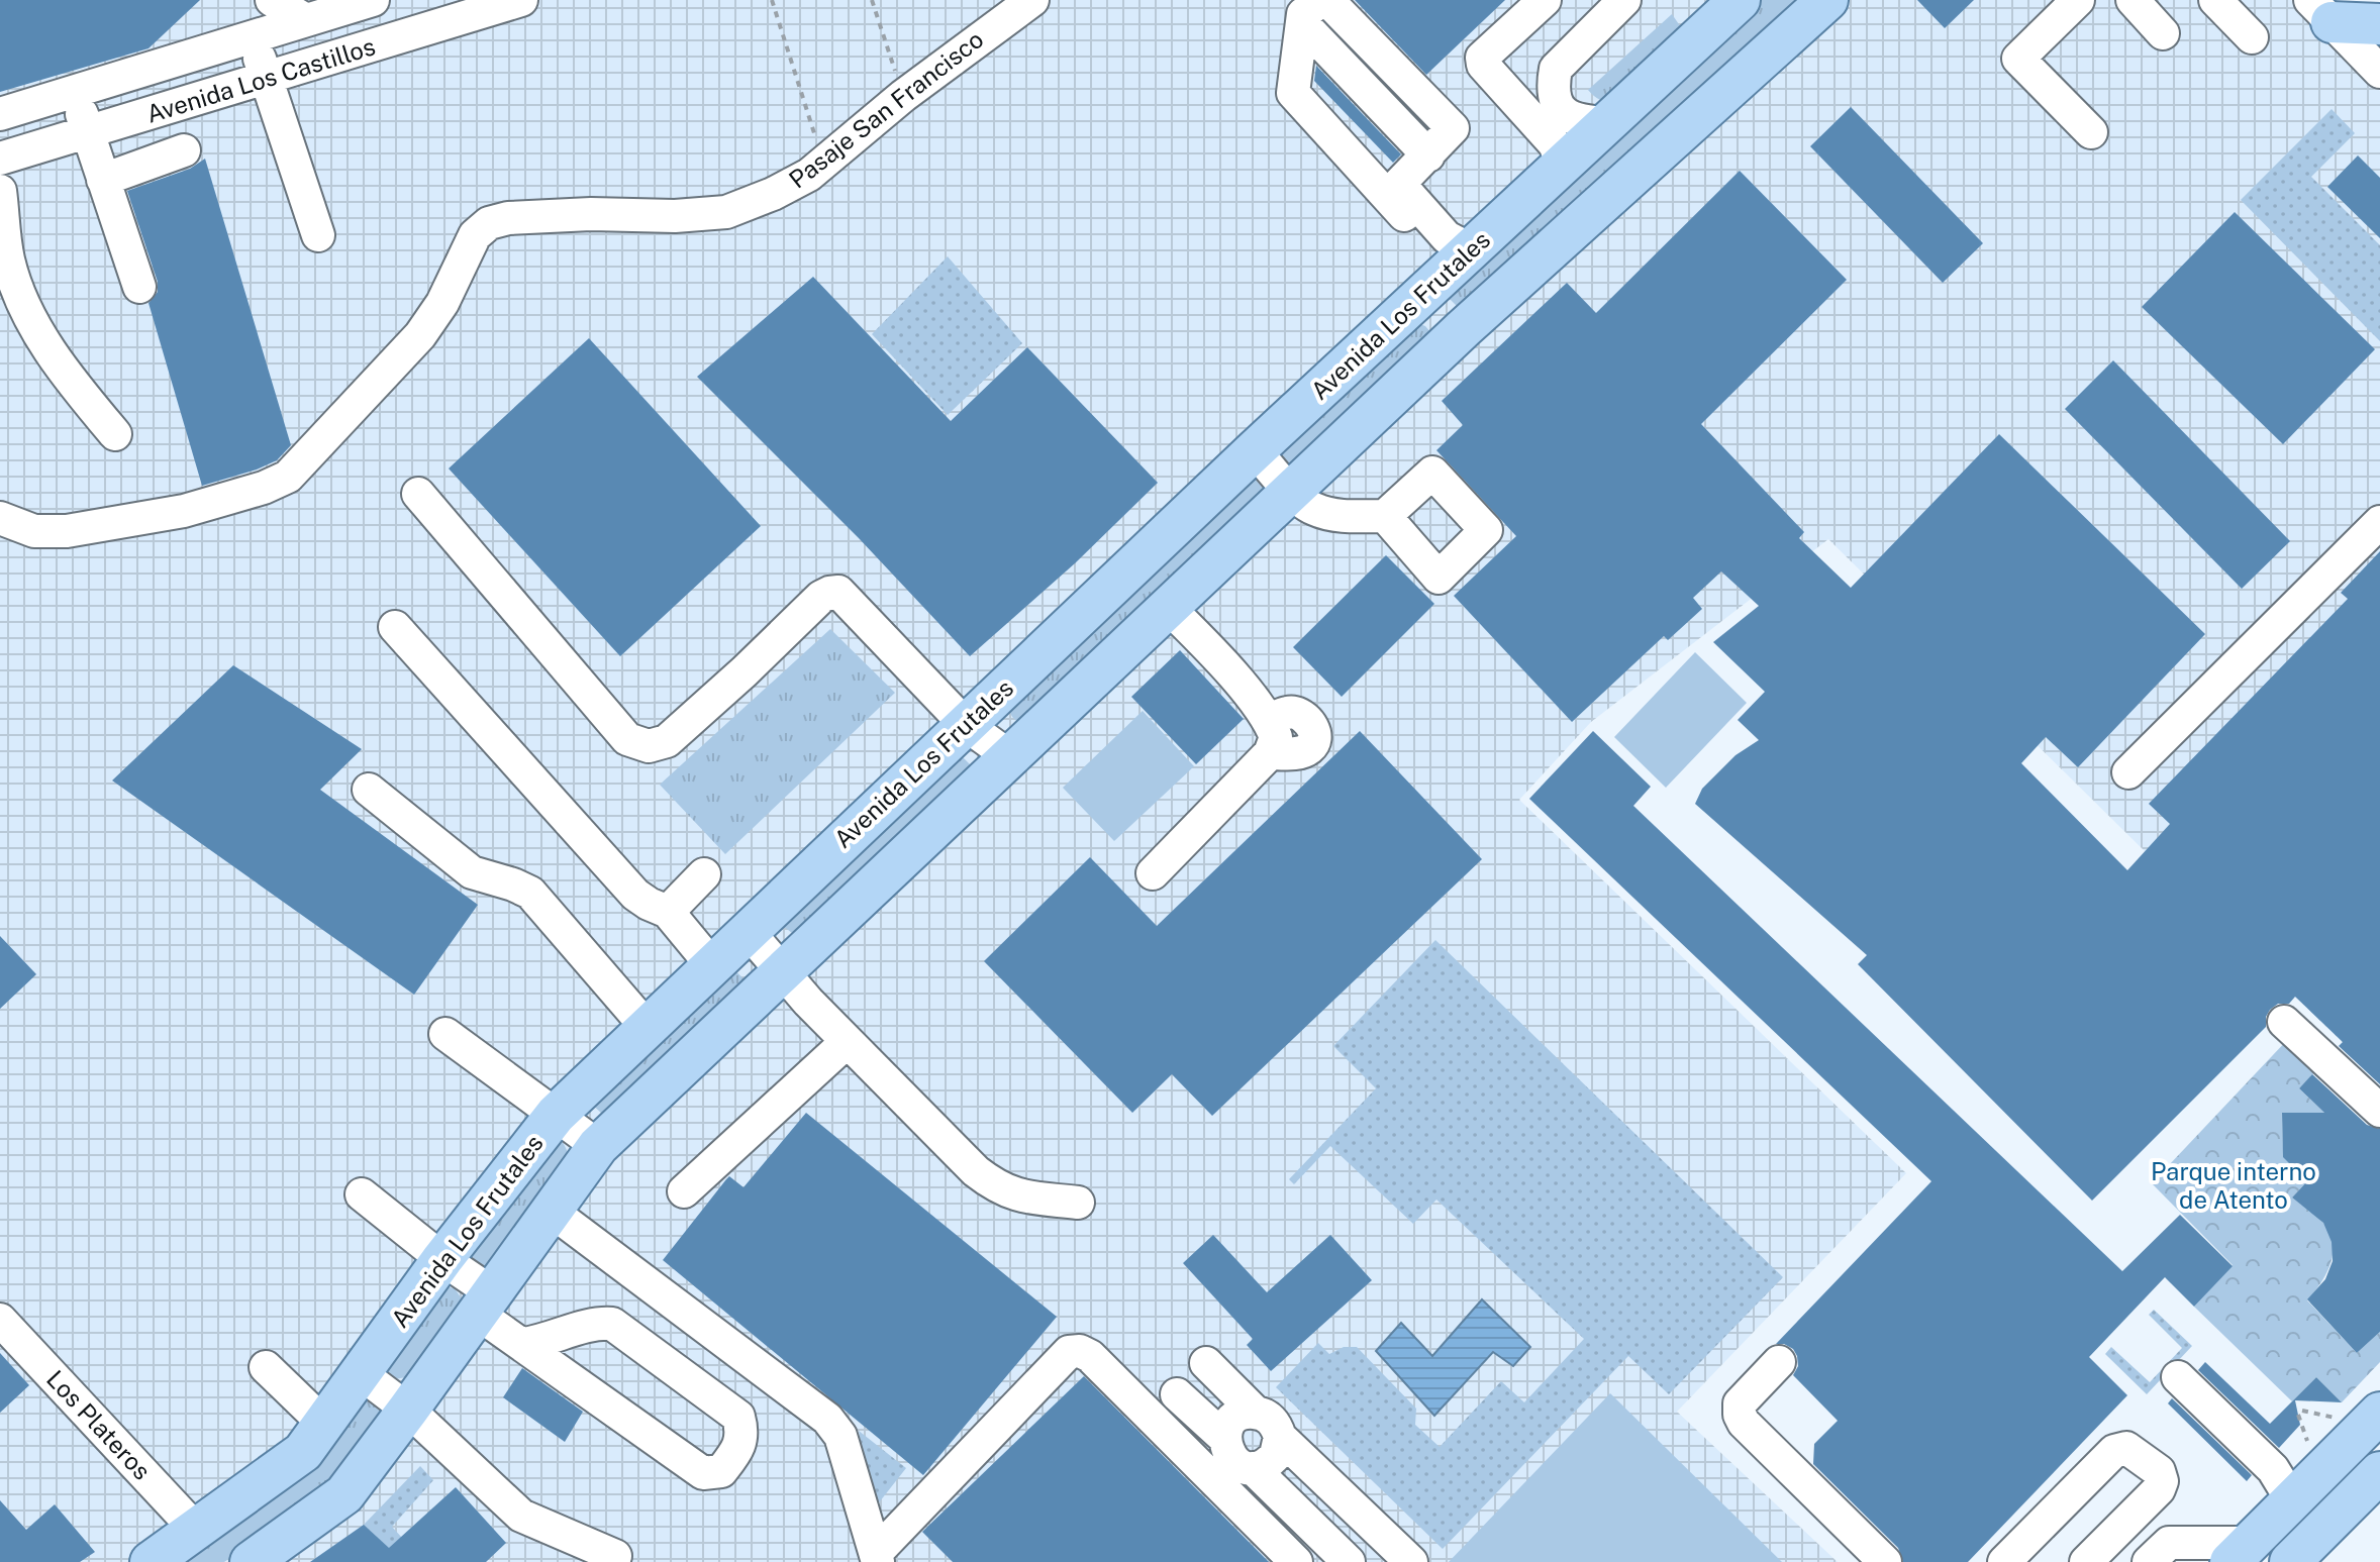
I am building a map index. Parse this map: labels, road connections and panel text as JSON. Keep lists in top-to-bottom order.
{
  "streets": {
    "main road": ["Avenida Los Frutales"],
    "street": ["Avenida Los Castillos", "Pasaje San Francisco", "Los Plateros"]
  },
  "crossings": [
    ["Avenida Los Frutales", "Los Plateros"]
  ],
  "parks": ["Parque interno de Atento"]
}
